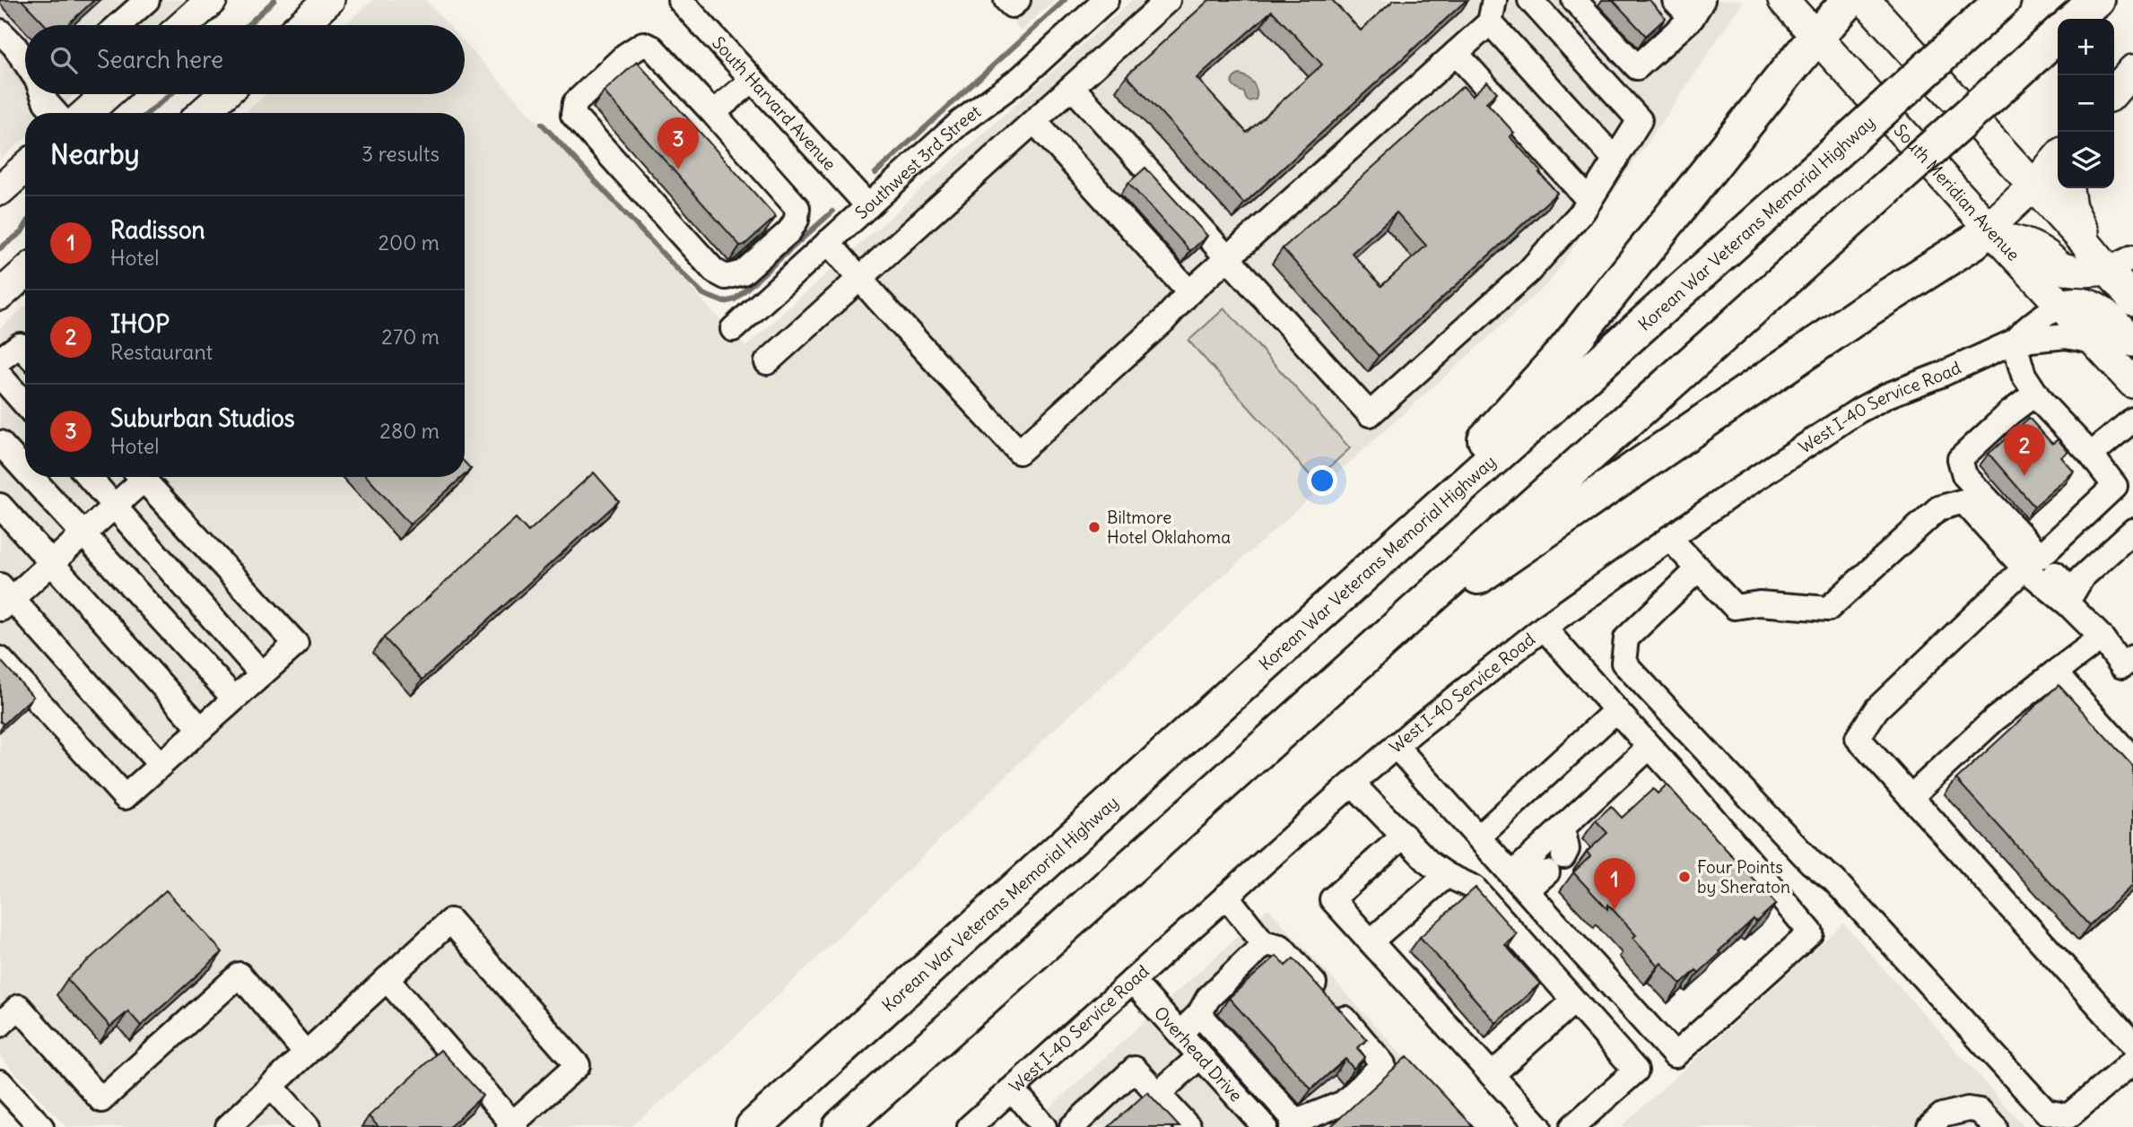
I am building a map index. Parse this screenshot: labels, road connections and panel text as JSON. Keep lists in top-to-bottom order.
{
  "streets": {
    "highway": ["Korean War Veterans Memorial Highway"],
    "main road": ["South Meridian Avenue"],
    "street": [
      "South Harvard Avenue",
      "Southwest 3rd Street",
      "West I-40 Service Road",
      "Overhead Drive"
    ]
  },
  "crossings": [
    ["South Harvard Avenue", "Southwest 3rd Street"],
    ["South Meridian Avenue", "West I-40 Service Road"],
    ["West I-40 Service Road", "Overhead Drive"]
  ],
  "places": ["Biltmore Hotel Oklahoma", "Four Points by Sheraton"],
  "page": {
    "map_buttons": ["+", "−"],
    "search": "Search here",
    "heading": ["Nearby", "3 results"],
    "pins": ["3", "2", "1"],
    "list": [
      {
        "mark": "1",
        "name": "Radisson",
        "note": "Hotel",
        "value": "200 m"
      },
      {
        "mark": "2",
        "name": "IHOP",
        "note": "Restaurant",
        "value": "270 m"
      },
      {
        "mark": "3",
        "name": "Suburban Studios",
        "note": "Hotel",
        "value": "280 m"
      }
    ]
  }
}
